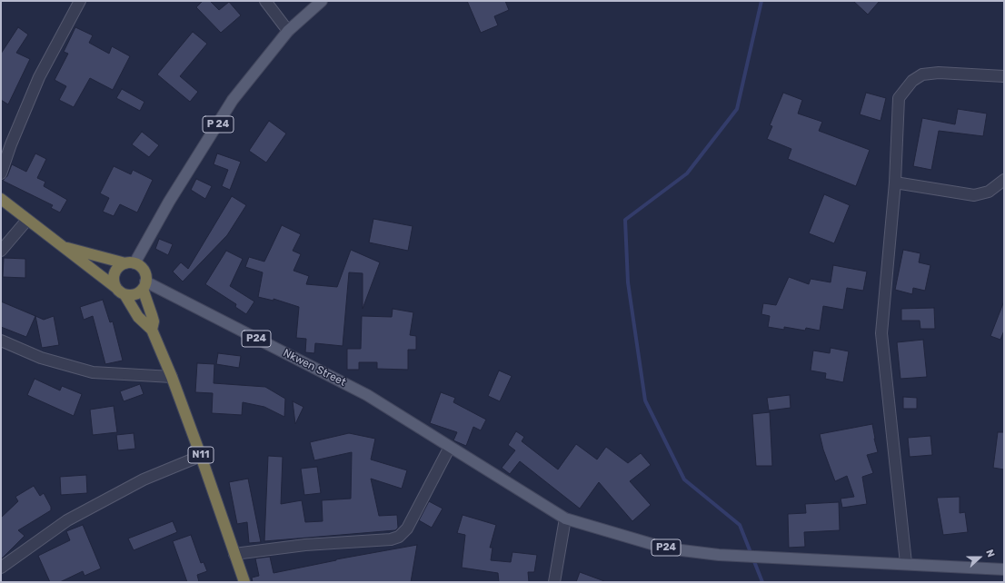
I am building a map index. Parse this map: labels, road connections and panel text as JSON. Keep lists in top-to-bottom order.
{
  "streets": {
    "highway": ["N11"],
    "main road": ["P 24", "P24", "Nkwen Street"]
  },
  "crossings": [
    ["P 24", "Nkwen Street"],
    ["P 24", "N11"],
    ["P24", "Nkwen Street"],
    ["Nkwen Street", "N11"]
  ],
  "north": "right"
}
